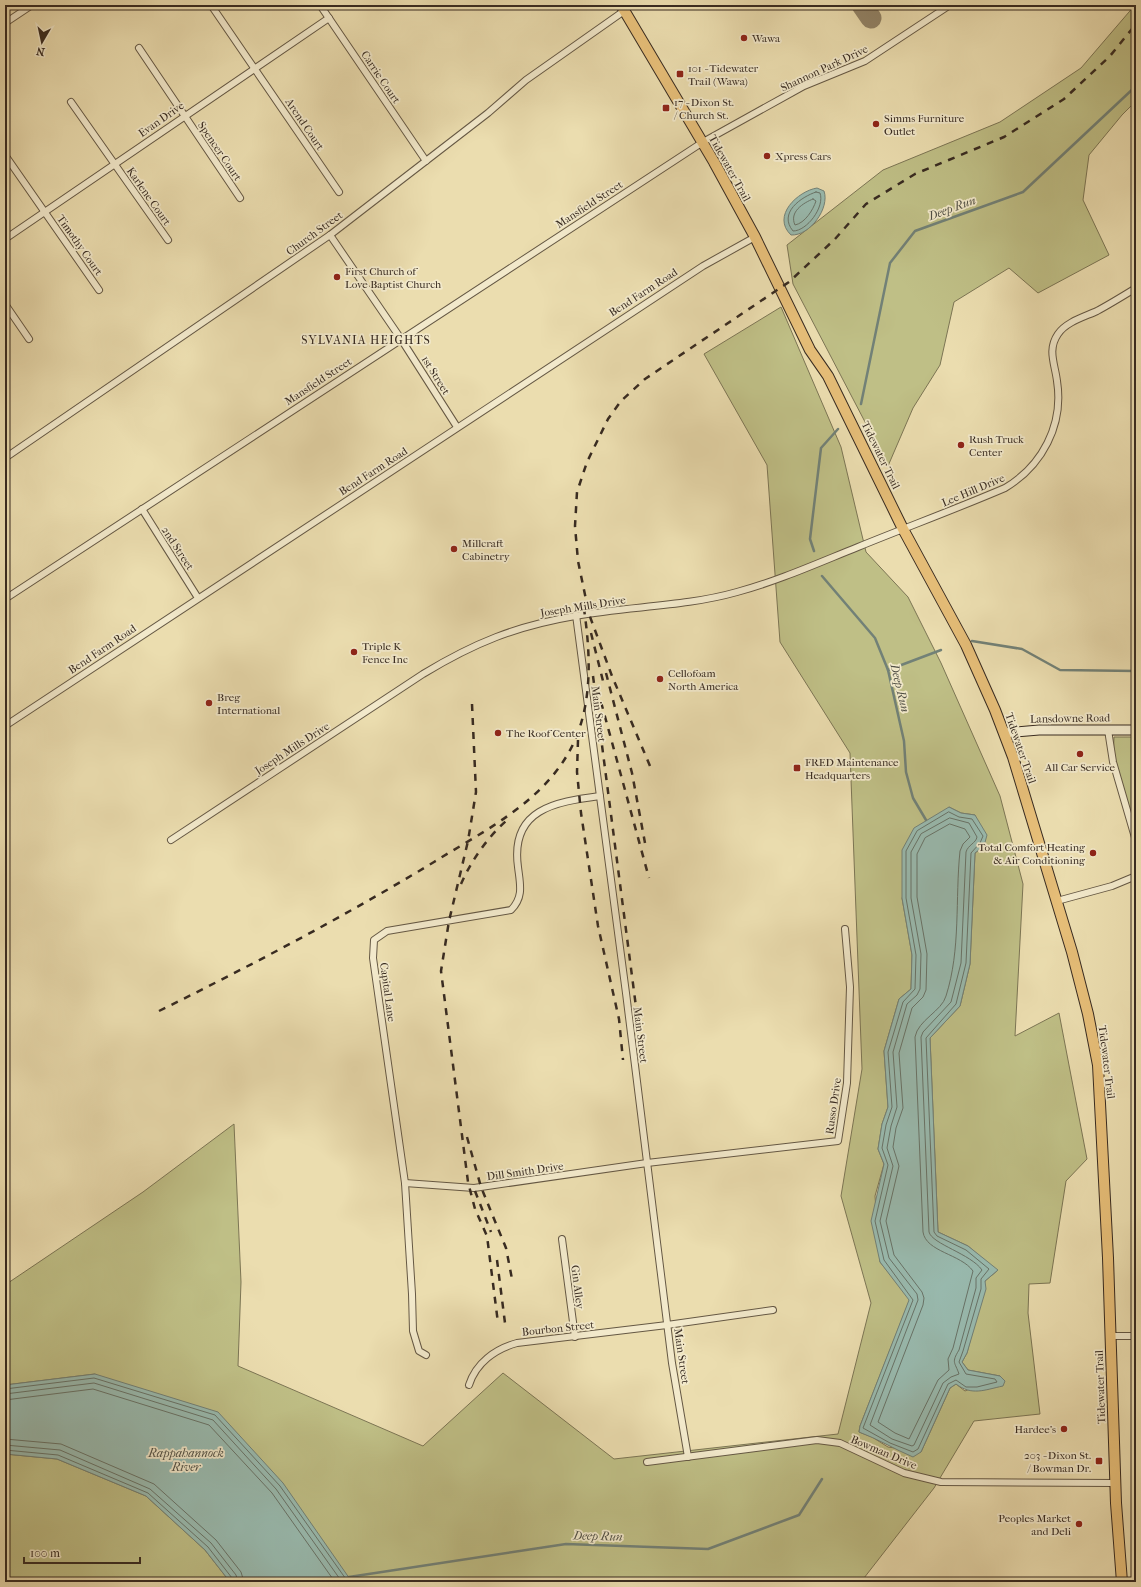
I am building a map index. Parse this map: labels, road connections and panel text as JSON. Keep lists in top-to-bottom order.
{
  "streets": {
    "main road": ["Tidewater Trail", "Lansdowne Road"],
    "street": [
      "Shannon Park Drive",
      "Carrie Court",
      "Evan Drive",
      "Arend Court",
      "Spencer Court",
      "Karlene Court",
      "Mansfield Street",
      "Church Street",
      "Timothy Court",
      "Bend Farm Road",
      "1st Street",
      "Lee Hill Drive",
      "2nd Street",
      "Joseph Mills Drive",
      "Main Street",
      "Capital Lane",
      "Russo Drive",
      "Dill Smith Drive",
      "Gin Alley",
      "Bourbon Street",
      "Bowman Drive"
    ]
  },
  "crossings": [
    ["Shannon Park Drive", "Tidewater Trail"],
    ["Shannon Park Drive", "Mansfield Street"],
    ["Carrie Court", "Evan Drive"],
    ["Carrie Court", "Church Street"],
    ["Evan Drive", "Arend Court"],
    ["Evan Drive", "Spencer Court"],
    ["Evan Drive", "Karlene Court"],
    ["Evan Drive", "Timothy Court"],
    ["Tidewater Trail", "Mansfield Street"],
    ["Tidewater Trail", "Church Street"],
    ["Tidewater Trail", "Bend Farm Road"],
    ["Tidewater Trail", "Lee Hill Drive"],
    ["Tidewater Trail", "Joseph Mills Drive"],
    ["Tidewater Trail", "Lansdowne Road"],
    ["Tidewater Trail", "Bowman Drive"],
    ["Mansfield Street", "1st Street"],
    ["Mansfield Street", "2nd Street"],
    ["Church Street", "1st Street"],
    ["Bend Farm Road", "1st Street"],
    ["Bend Farm Road", "2nd Street"],
    ["Lee Hill Drive", "Joseph Mills Drive"],
    ["Joseph Mills Drive", "Main Street"],
    ["Main Street", "Capital Lane"],
    ["Main Street", "Russo Drive"],
    ["Main Street", "Dill Smith Drive"],
    ["Main Street", "Bourbon Street"],
    ["Main Street", "Bowman Drive"],
    ["Capital Lane", "Dill Smith Drive"],
    ["Russo Drive", "Dill Smith Drive"],
    ["Gin Alley", "Bourbon Street"]
  ],
  "districts": ["SYLVANIA HEIGHTS"],
  "water": ["Deep Run", "Rappahannock River"],
  "places": {
    "other": [
      "Wawa",
      "Simms Furniture Outlet",
      "Xpress Cars",
      "First Church of Love Baptist Church",
      "Rush Truck Center",
      "Millcraft Cabinetry",
      "Triple K Fence Inc",
      "Cellofoam North America",
      "Breg International",
      "The Roof Center",
      "All Car Service",
      "Total Comfort Heating & Air Conditioning",
      "Hardee's",
      "Peoples Market and Deli"
    ],
    "transit": [
      "101 - Tidewater Trail (Wawa)",
      "17 - Dixon St. / Church St.",
      "FRED Maintenance Headquarters",
      "203 - Dixon St. / Bowman Dr."
    ]
  },
  "scale_bar": "100 m",
  "north": "bottom"
}
